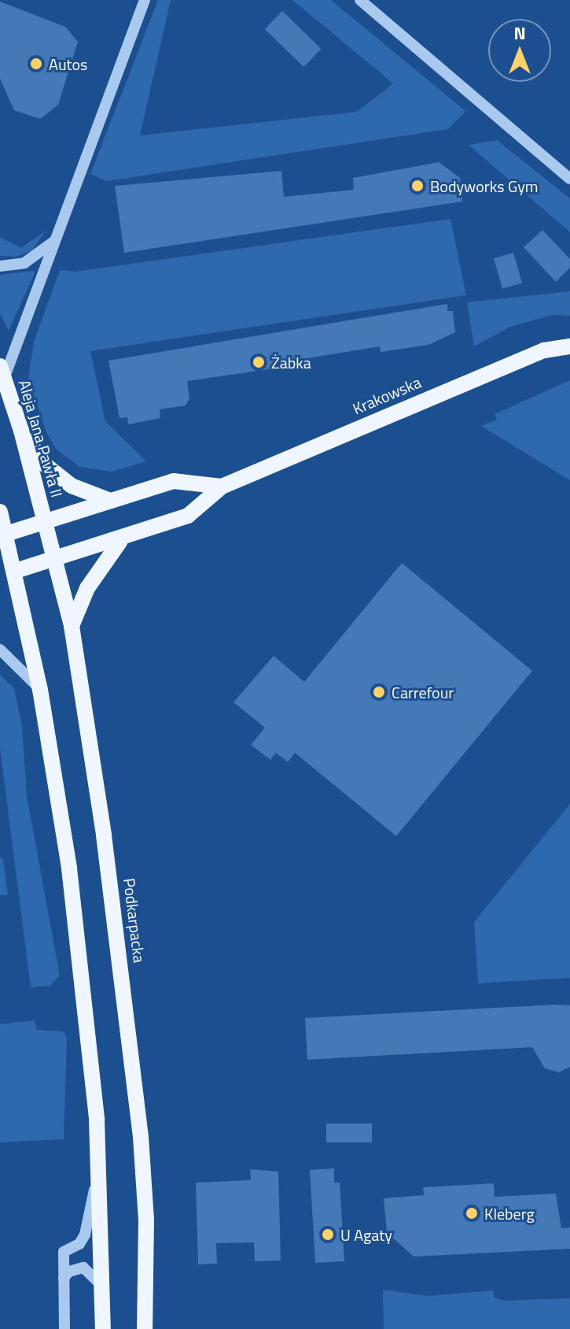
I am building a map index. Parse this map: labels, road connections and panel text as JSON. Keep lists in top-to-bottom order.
{
  "streets": {
    "main road": ["Krakowska", "Aleja Jana Pawła II", "Podkarpacka"]
  },
  "crossings": [
    ["Krakowska", "Aleja Jana Pawła II"],
    ["Krakowska", "Podkarpacka"],
    ["Aleja Jana Pawła II", "Podkarpacka"]
  ],
  "places": [
    "Autos",
    "Bodyworks Gym",
    "Żabka",
    "Carrefour",
    "Kleberg",
    "U Agaty"
  ],
  "north": "top"
}
